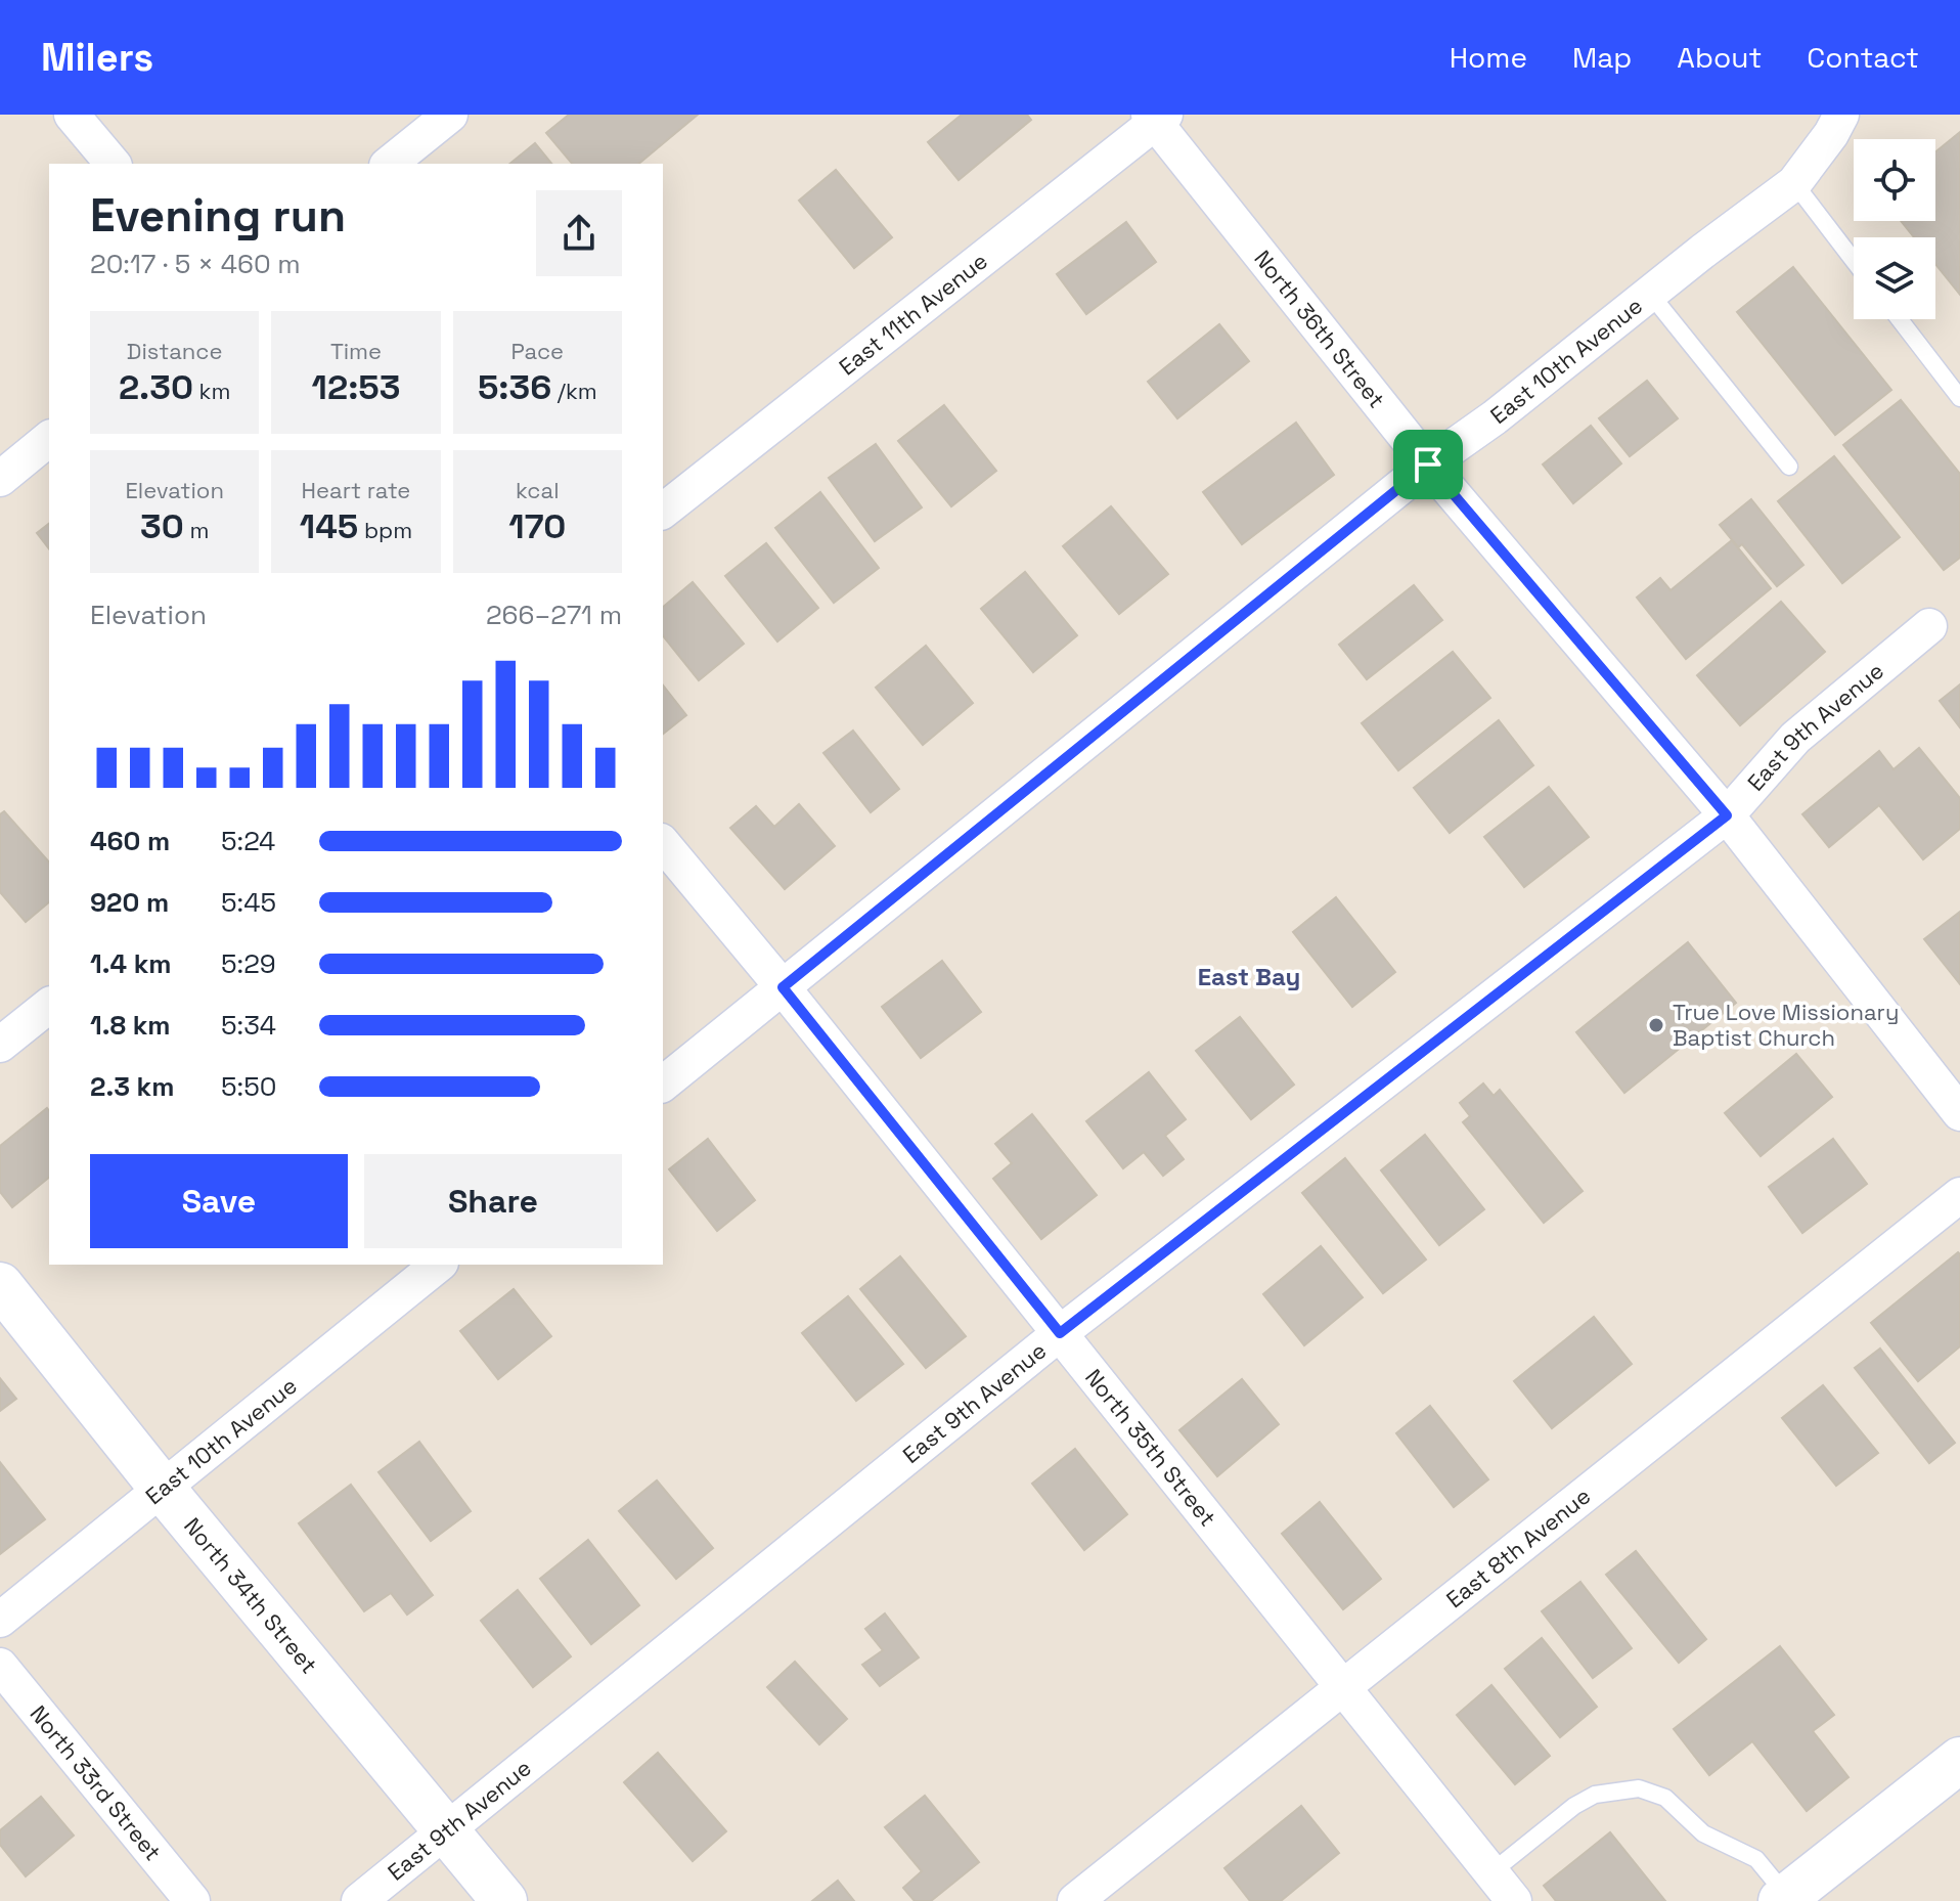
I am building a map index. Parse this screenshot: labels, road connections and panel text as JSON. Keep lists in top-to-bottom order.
{
  "streets": {
    "street": [
      "East 11th Avenue",
      "North 36th Street",
      "East 10th Avenue",
      "East 9th Avenue",
      "North 35th Street",
      "East 8th Avenue",
      "North 34th Street",
      "North 33rd Street"
    ]
  },
  "crossings": [
    ["East 11th Avenue", "North 36th Street"],
    ["North 36th Street", "East 10th Avenue"],
    ["North 36th Street", "East 9th Avenue"],
    ["East 10th Avenue", "North 35th Street"],
    ["East 10th Avenue", "North 34th Street"],
    ["East 9th Avenue", "North 35th Street"],
    ["East 9th Avenue", "North 34th Street"],
    ["North 35th Street", "East 8th Avenue"]
  ],
  "districts": ["East Bay"],
  "places": ["True Love Missionary Baptist Church"],
  "page": {
    "header": "Milers",
    "nav": [
      "Home",
      "Map",
      "About",
      "Contact"
    ],
    "heading": ["Evening run", "20:17 · 5 × 460 m"],
    "stats": [
      ["Distance", "2.30 km"],
      ["Time", "12:53"],
      ["Pace", "5:36 /km"],
      ["Elevation", "30 m"],
      ["Heart rate", "145 bpm"],
      ["kcal", "170"]
    ],
    "chart": ["Elevation", "266–271 m"],
    "list": [
      {
        "name": "460 m",
        "note": "5:24"
      },
      {
        "name": "920 m",
        "note": "5:45"
      },
      {
        "name": "1.4 km",
        "note": "5:29"
      },
      {
        "name": "1.8 km",
        "note": "5:34"
      },
      {
        "name": "2.3 km",
        "note": "5:50"
      }
    ],
    "buttons": ["Save", "Share"]
  }
}
